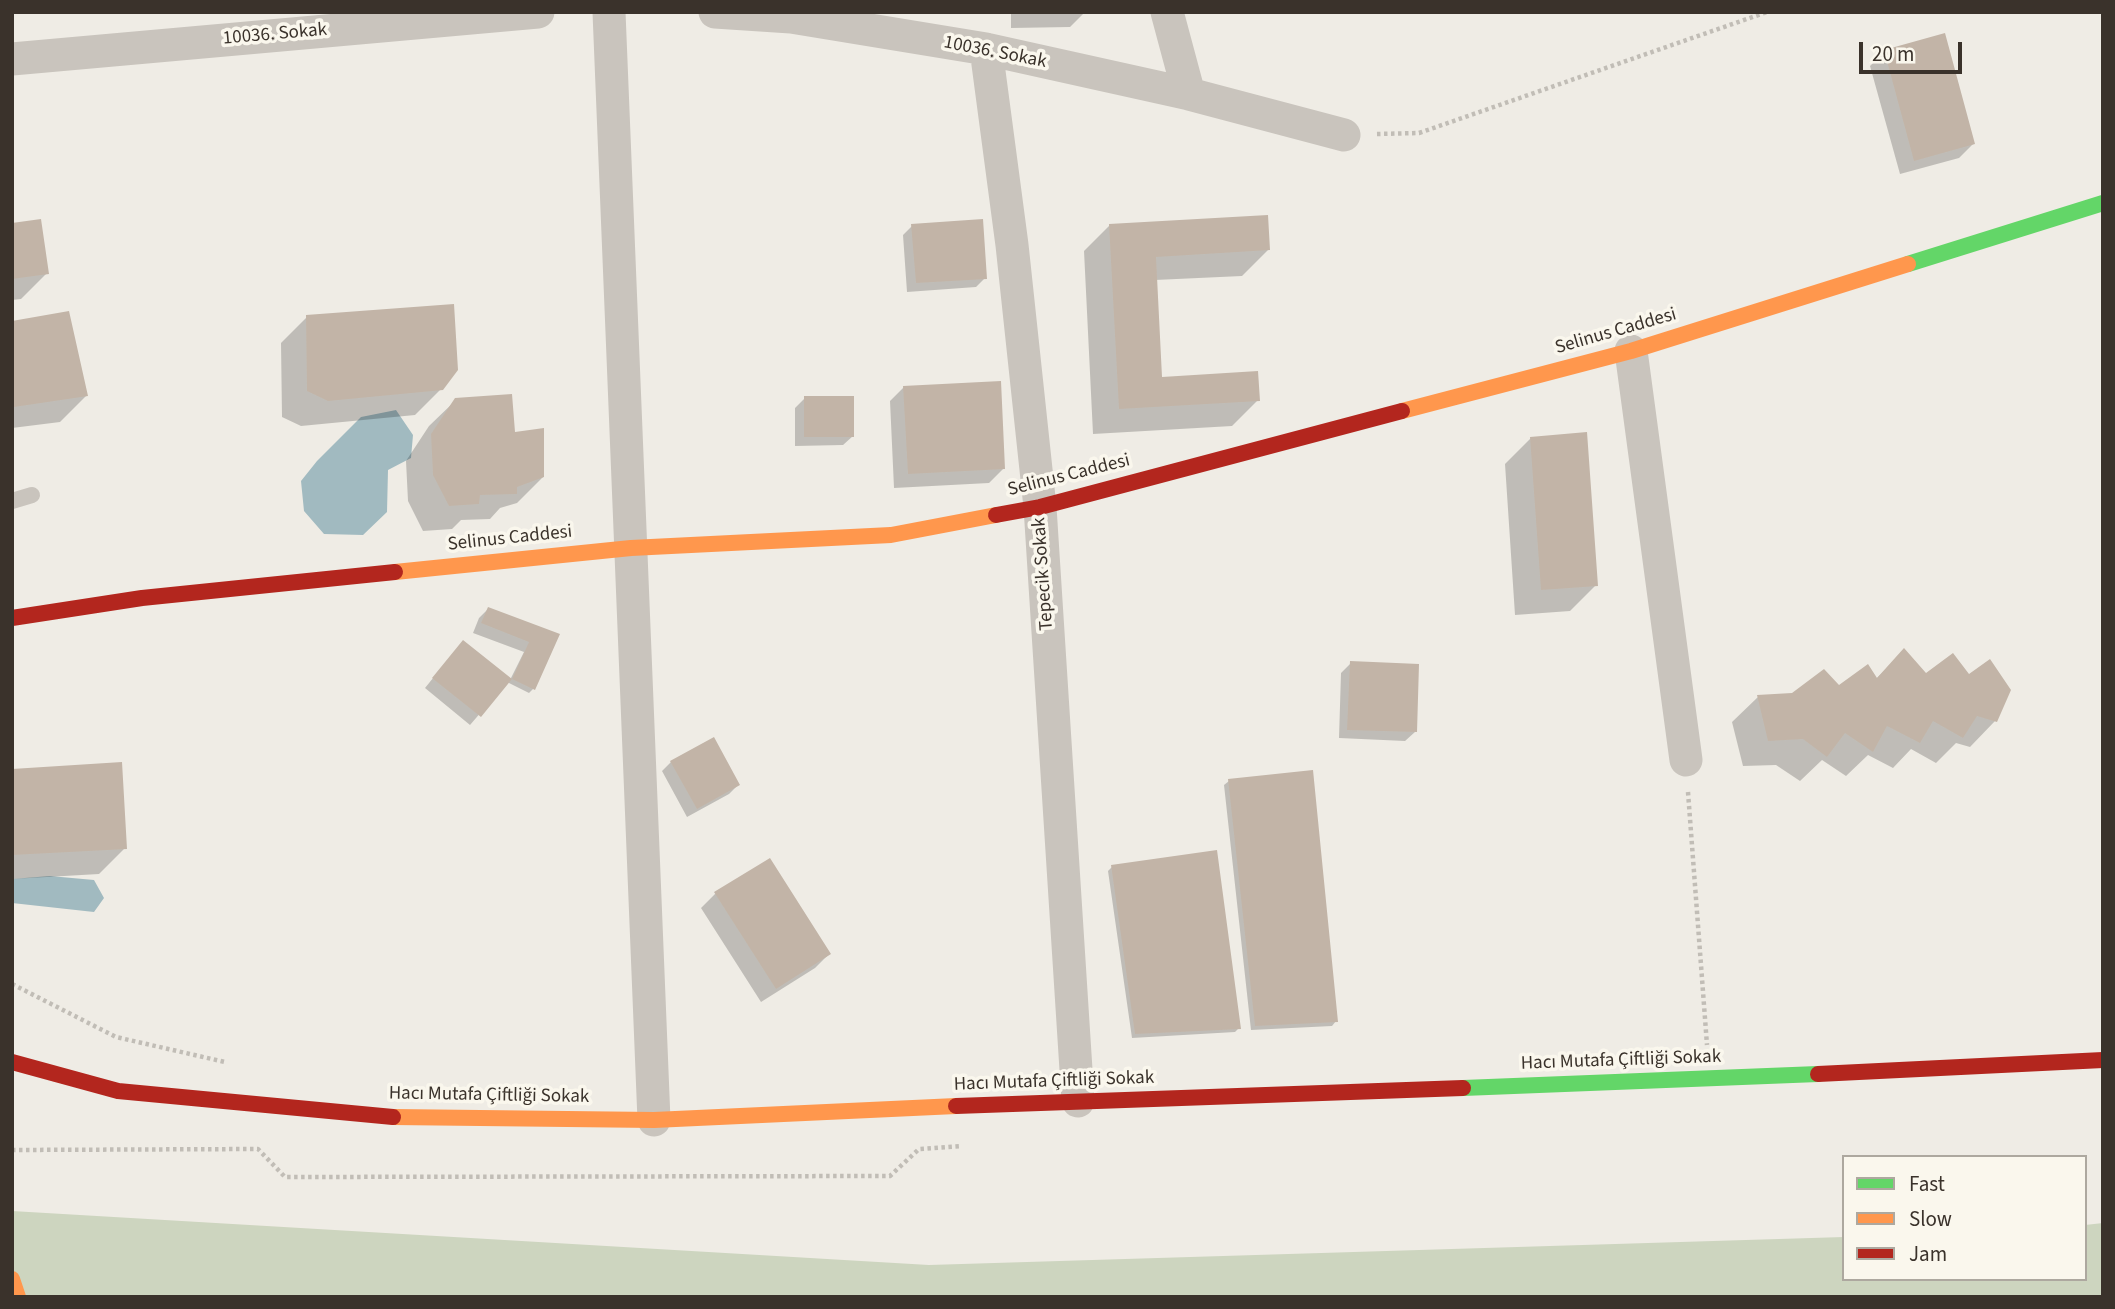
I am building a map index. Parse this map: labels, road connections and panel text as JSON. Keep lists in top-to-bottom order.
{
  "streets": {
    "street": [
      "10036. Sokak",
      "Selinus Caddesi",
      "Tepecik Sokak",
      "Hacı Mutafa Çiftliği Sokak"
    ]
  },
  "crossings": [
    ["10036. Sokak", "Tepecik Sokak"],
    ["Selinus Caddesi", "Tepecik Sokak"],
    ["Tepecik Sokak", "Hacı Mutafa Çiftliği Sokak"]
  ],
  "legend": ["Fast", "Slow", "Jam"],
  "scale_bar": "20 m"
}
